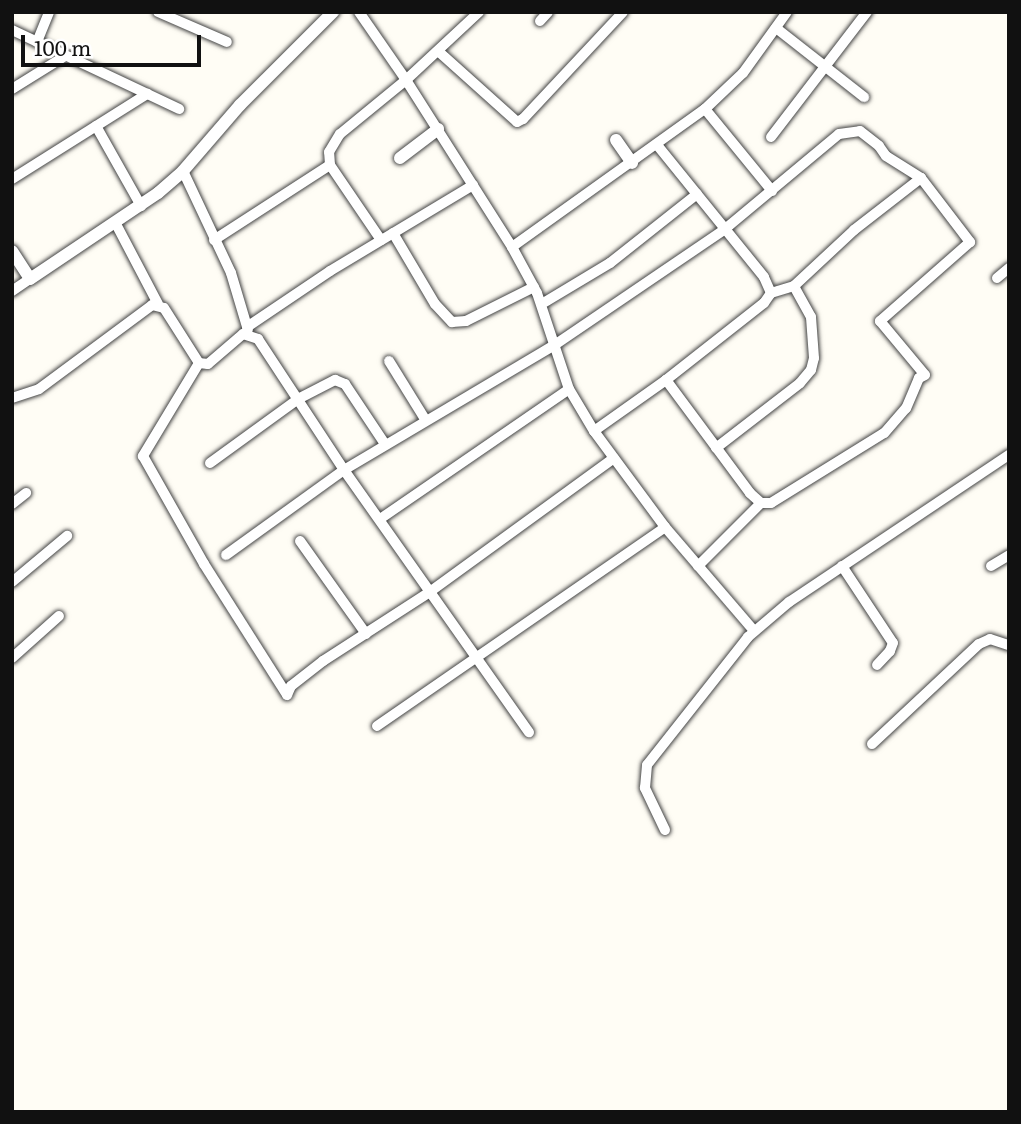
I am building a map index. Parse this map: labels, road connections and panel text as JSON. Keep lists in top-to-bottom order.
{
  "scale_bar": "100 m"
}
